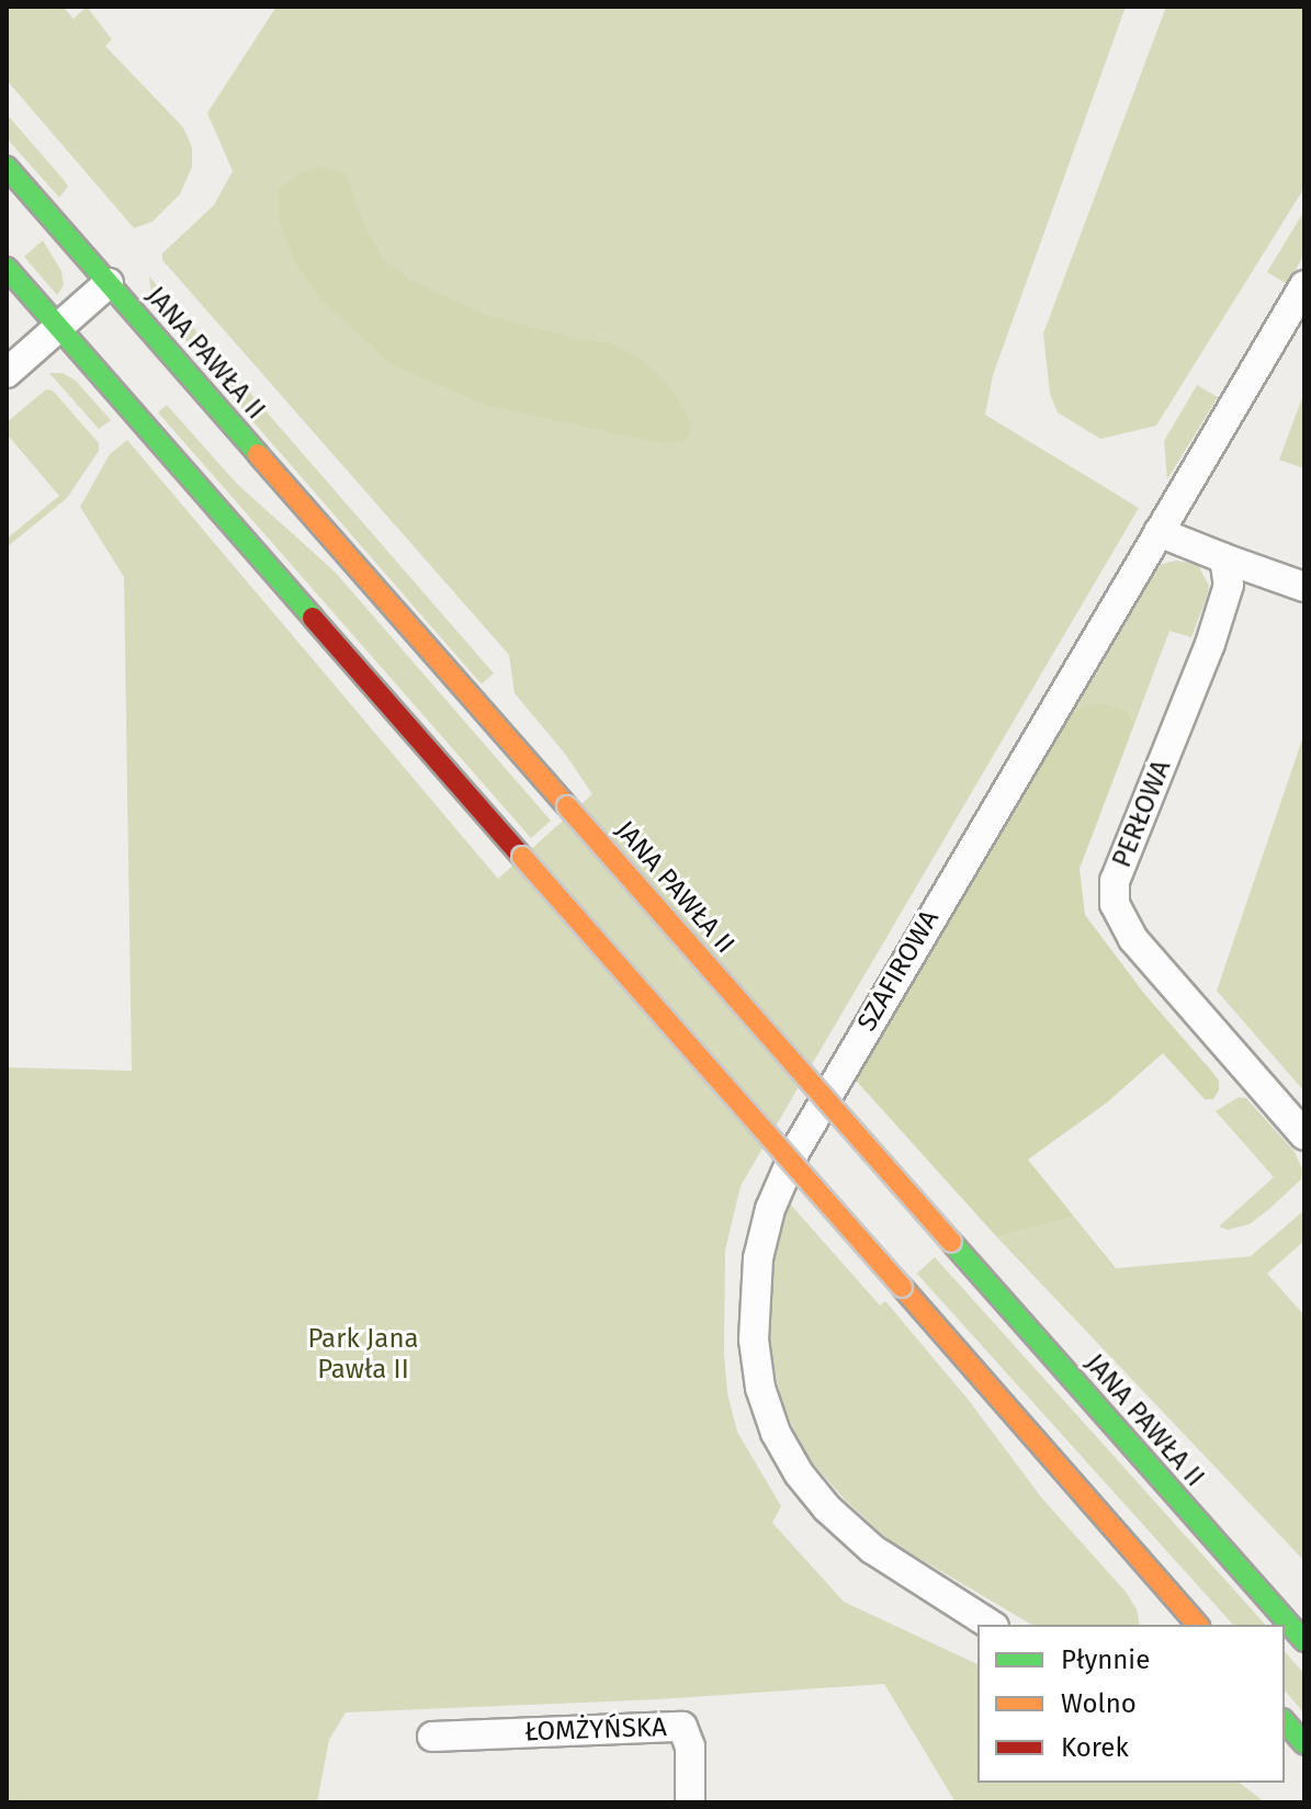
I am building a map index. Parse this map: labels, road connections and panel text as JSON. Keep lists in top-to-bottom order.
{
  "streets": {
    "main road": ["JANA PAWŁA II"],
    "street": ["PERŁOWA", "SZAFIROWA", "ŁOMŻYŃSKA"]
  },
  "parks": ["Park Jana Pawła II"],
  "legend": ["Płynnie", "Wolno", "Korek"]
}
